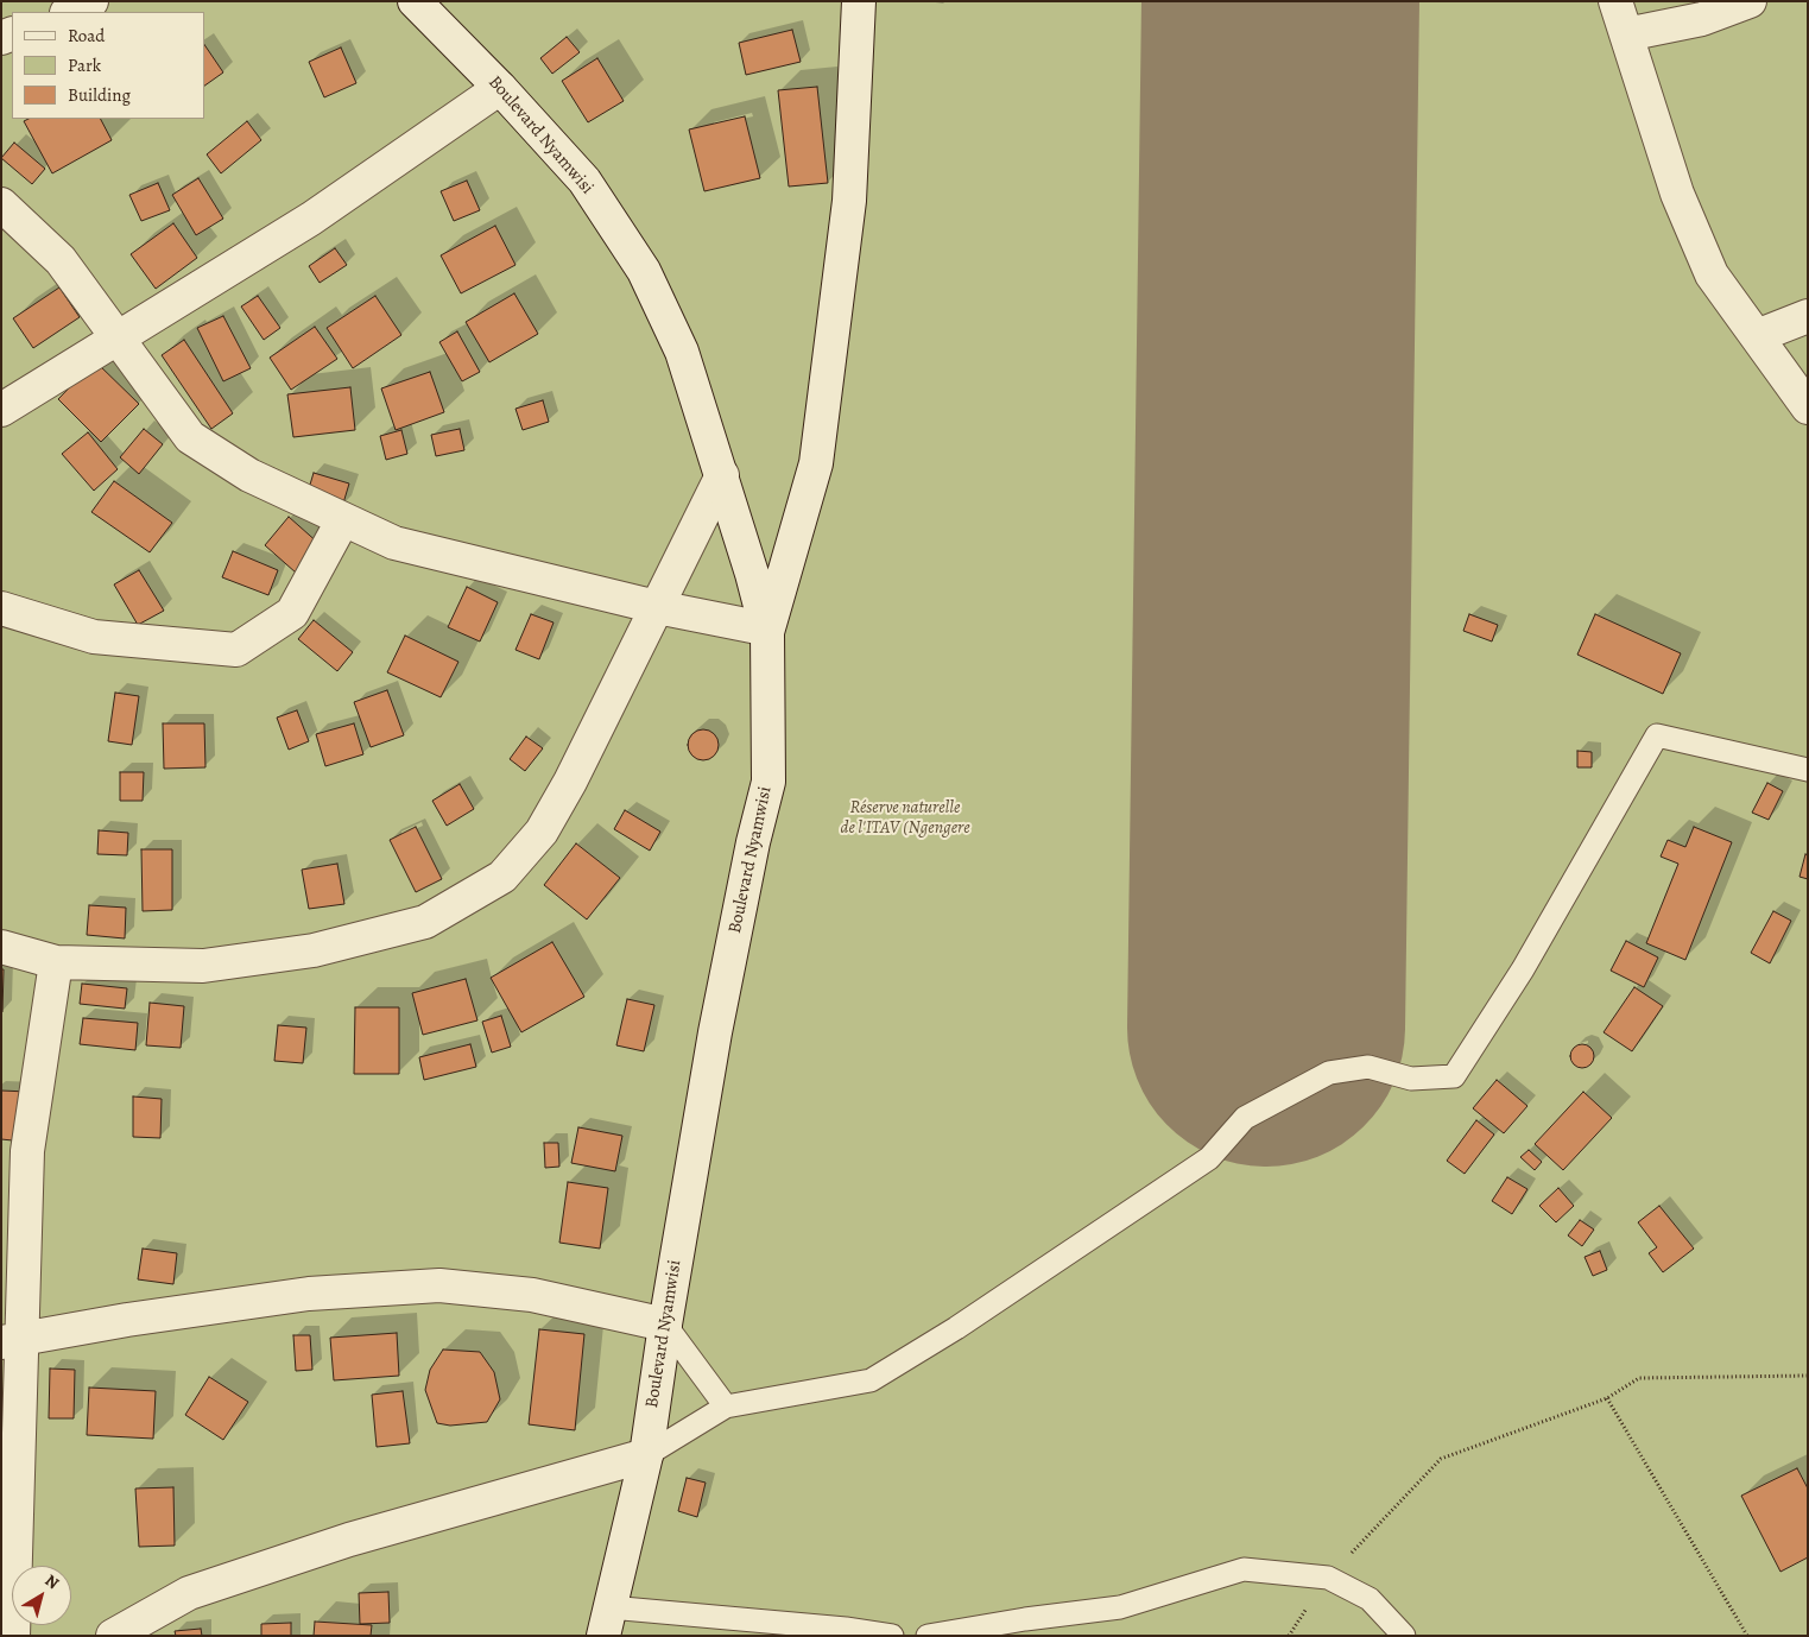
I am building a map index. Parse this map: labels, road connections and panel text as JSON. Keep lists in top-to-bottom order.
{
  "streets": {
    "street": ["Boulevard Nyamwisi"]
  },
  "parks": ["Réserve naturelle de l'ITAV (Ngengere"],
  "legend": ["Road", "Park", "Building"],
  "north": "top right"
}
